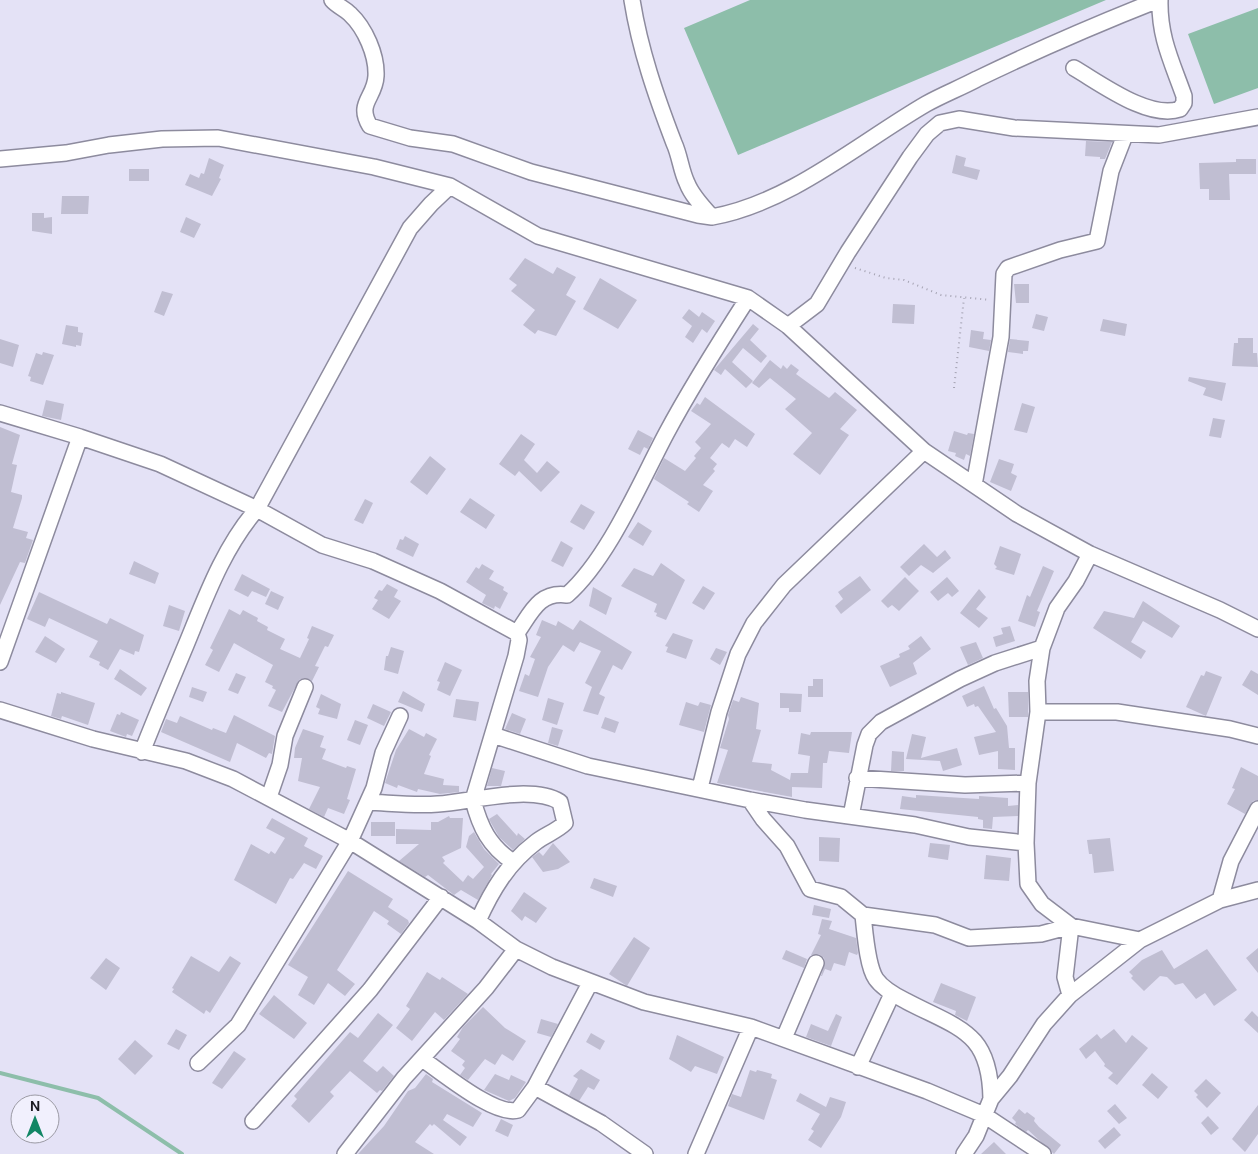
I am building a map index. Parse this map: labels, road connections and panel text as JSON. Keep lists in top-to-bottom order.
{
  "north": "top"
}
